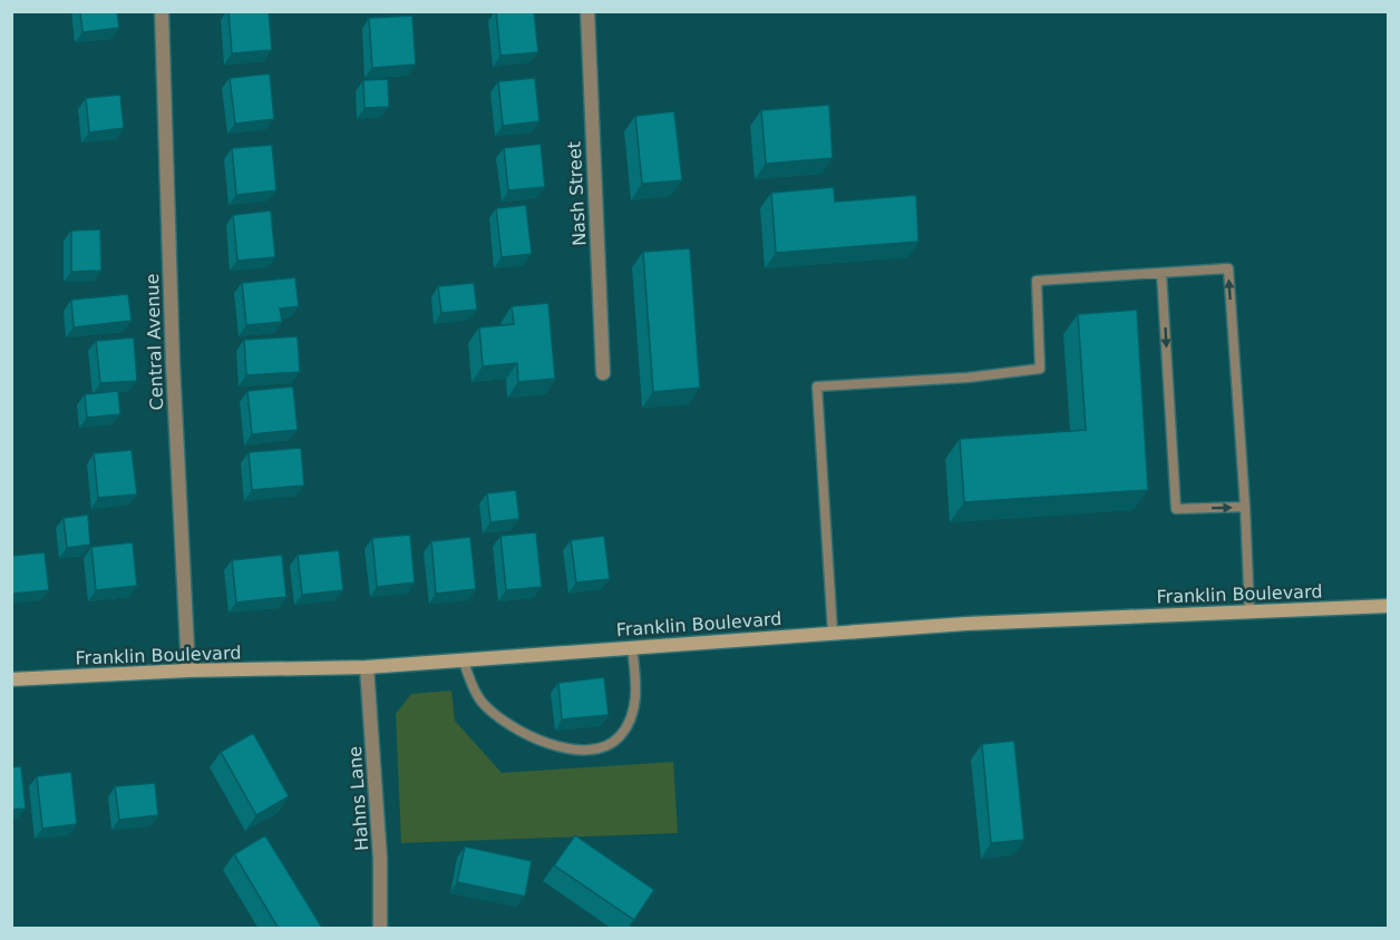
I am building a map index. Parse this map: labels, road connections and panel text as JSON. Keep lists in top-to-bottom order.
{
  "streets": {
    "street": [
      "Nash Street",
      "Central Avenue",
      "Franklin Boulevard",
      "Hahns Lane"
    ]
  },
  "crossings": [
    ["Central Avenue", "Franklin Boulevard"],
    ["Franklin Boulevard", "Hahns Lane"]
  ]
}
